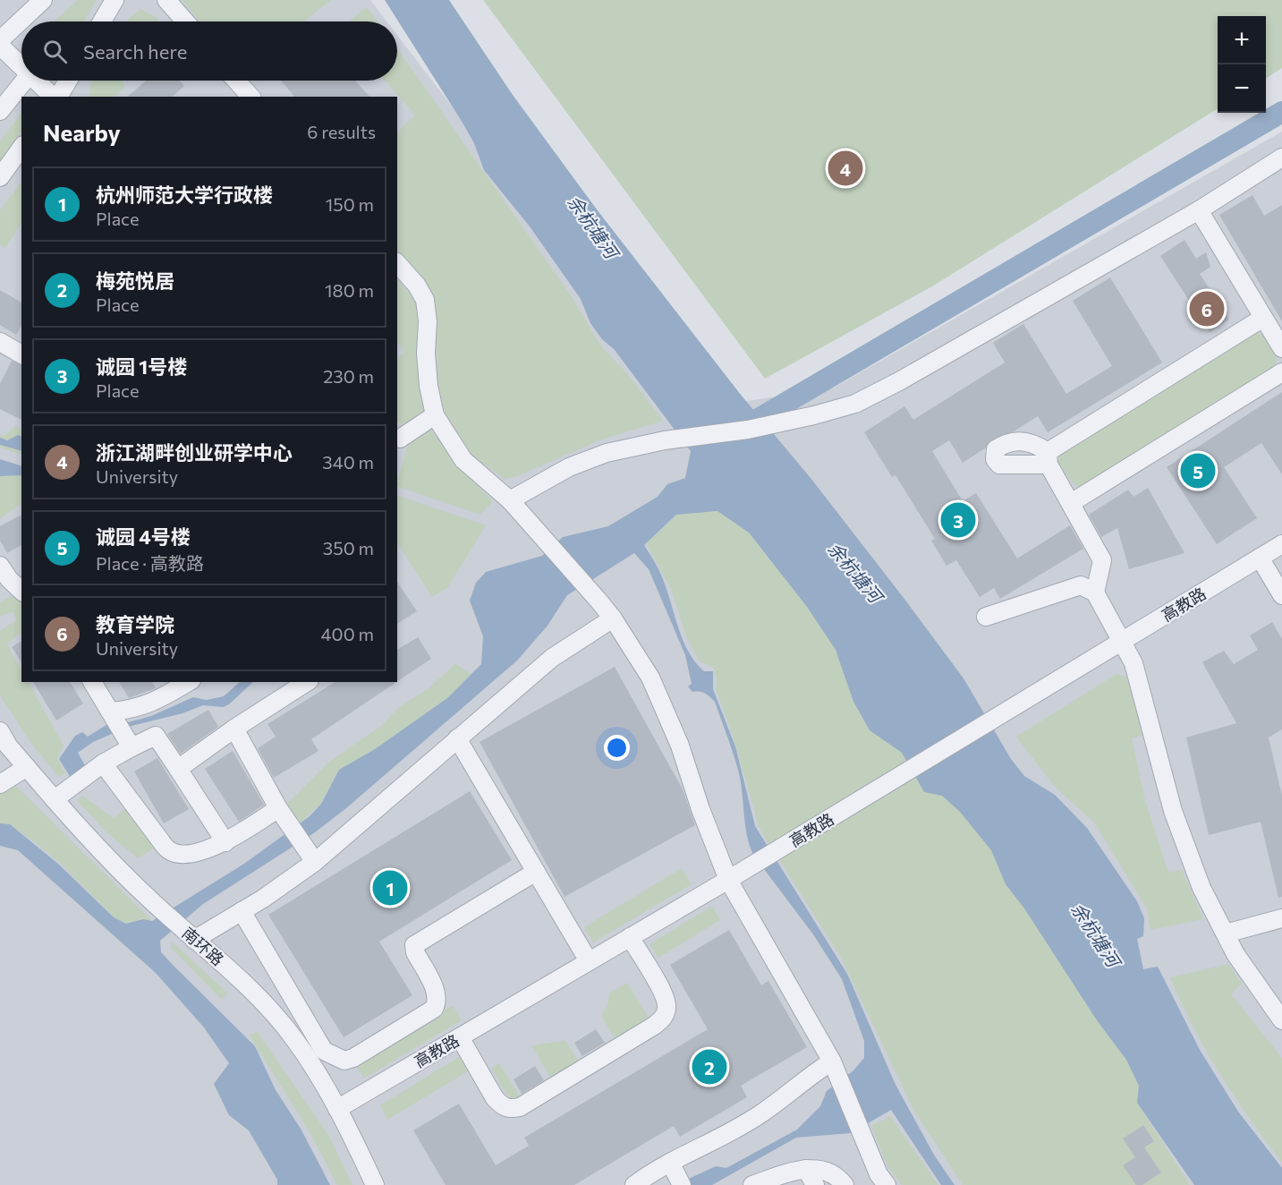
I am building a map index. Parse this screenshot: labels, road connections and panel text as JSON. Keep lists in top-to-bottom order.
{
  "streets": {
    "street": ["高教路", "南环路"]
  },
  "crossings": [
    ["高教路", "南环路"]
  ],
  "water": ["余杭塘河"],
  "page": {
    "map_buttons": ["+", "−"],
    "search": "Search here",
    "heading": ["Nearby", "6 results"],
    "pins": [
      "4",
      "6",
      "5",
      "3",
      "1",
      "2"
    ],
    "list": [
      {
        "mark": "1",
        "name": "杭州师范大学行政楼",
        "note": "Place",
        "value": "150 m"
      },
      {
        "mark": "2",
        "name": "梅苑悦居",
        "note": "Place",
        "value": "180 m"
      },
      {
        "mark": "3",
        "name": "诚园 1号楼",
        "note": "Place",
        "value": "230 m"
      },
      {
        "mark": "4",
        "name": "浙江湖畔创业研学中心",
        "note": "University",
        "value": "340 m"
      },
      {
        "mark": "5",
        "name": "诚园 4号楼",
        "note": "Place · 高教路",
        "value": "350 m"
      },
      {
        "mark": "6",
        "name": "教育学院",
        "note": "University",
        "value": "400 m"
      }
    ]
  }
}
